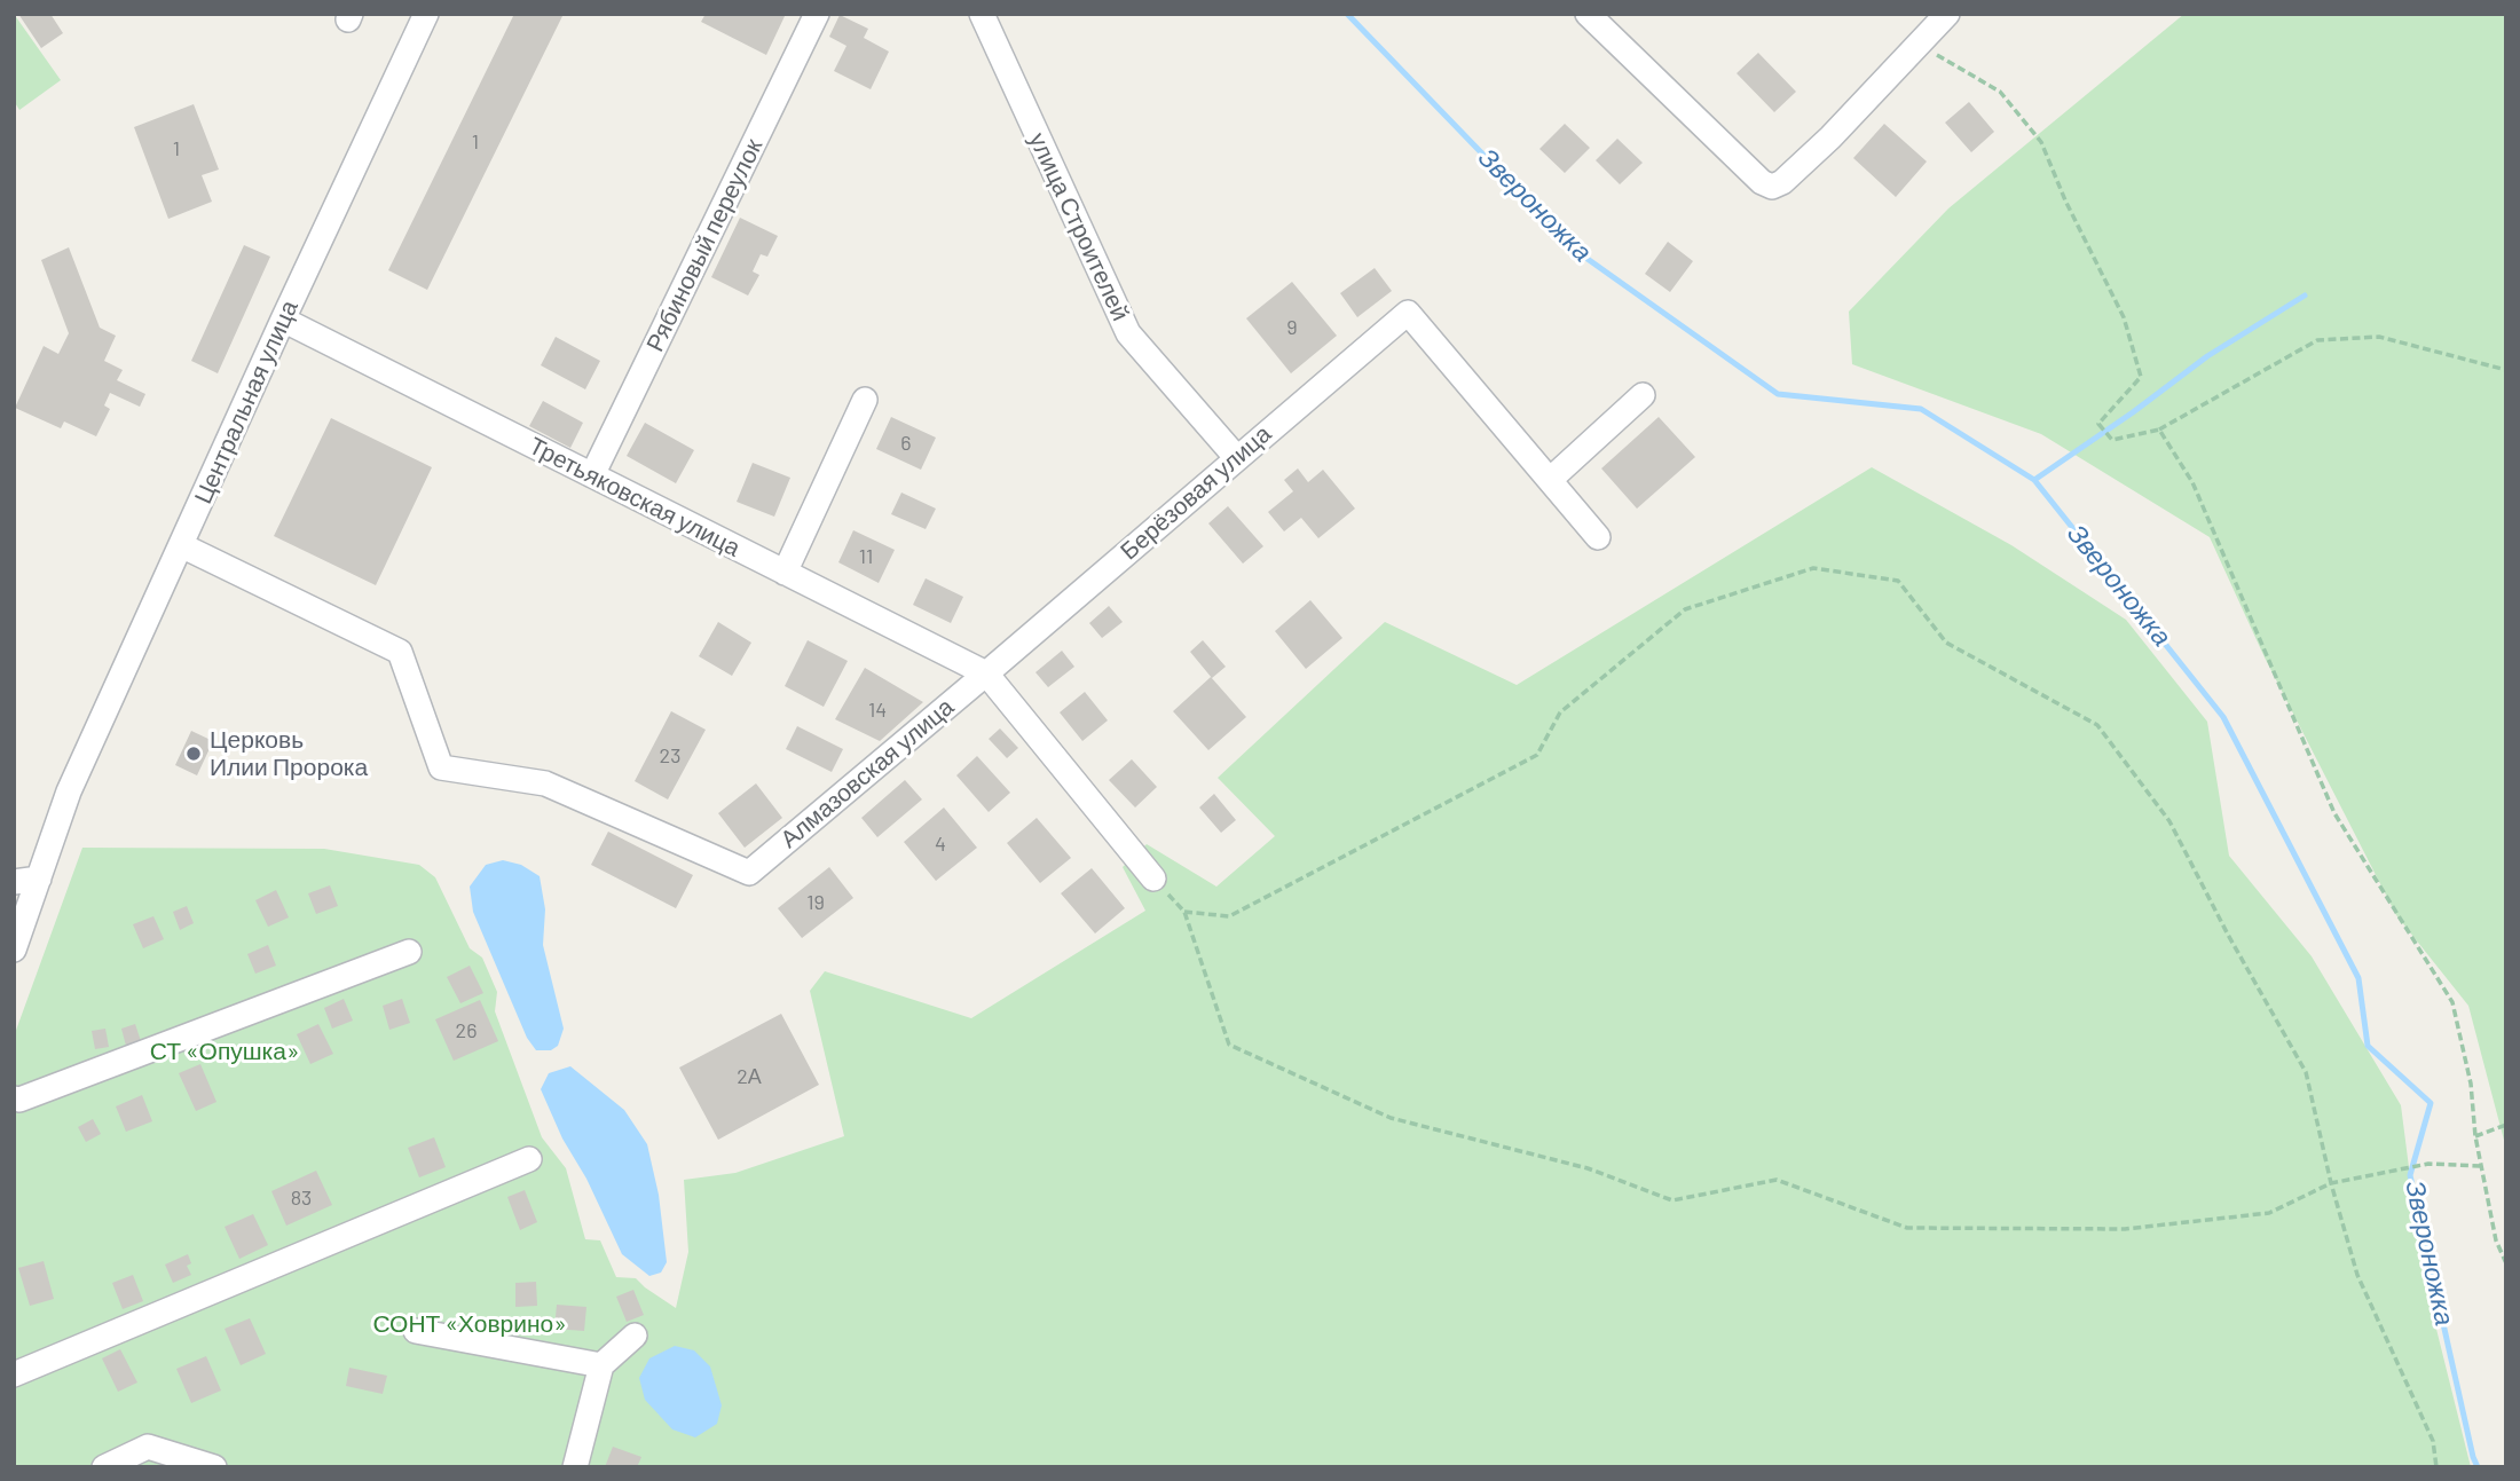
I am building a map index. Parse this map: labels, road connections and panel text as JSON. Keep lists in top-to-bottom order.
{
  "streets": {
    "street": [
      "улица Строителей",
      "Рябиновый переулок",
      "Центральная улица",
      "Берёзовая улица",
      "Третьяковская улица",
      "Алмазовская улица"
    ]
  },
  "crossings": [
    ["улица Строителей", "Берёзовая улица"],
    ["Рябиновый переулок", "Третьяковская улица"],
    ["Центральная улица", "Третьяковская улица"],
    ["Центральная улица", "Алмазовская улица"],
    ["Берёзовая улица", "Третьяковская улица"],
    ["Берёзовая улица", "Алмазовская улица"],
    ["Третьяковская улица", "Алмазовская улица"]
  ],
  "water": ["Звероножка"],
  "parks": ["СТ «Опушка»", "СОНТ «Ховрино»"],
  "places": ["Церковь Илии Пророка"],
  "house_numbers": [
    "1",
    "1",
    "9",
    "6",
    "11",
    "14",
    "23",
    "4",
    "19",
    "26",
    "2А",
    "83"
  ]
}
